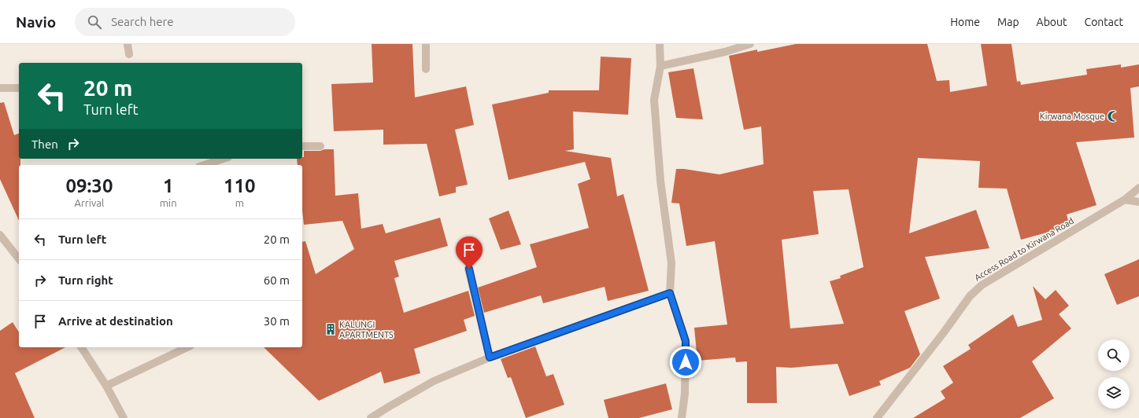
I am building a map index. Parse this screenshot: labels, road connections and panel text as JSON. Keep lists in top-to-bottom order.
{
  "streets": {
    "street": ["Access Road to Kirwana Road"]
  },
  "places": {
    "mosque": ["Kirwana Mosque"],
    "building": ["KALUNGI APARTMENTS"]
  },
  "page": {
    "header": "Navio",
    "search": "Search here",
    "nav": [
      "Home",
      "Map",
      "About",
      "Contact"
    ],
    "turn": ["20 m", "Turn left"],
    "then": "Then",
    "eta": [
      "09:30",
      "Arrival",
      "1",
      "min",
      "110",
      "m"
    ],
    "list": [
      {
        "name": "Turn left",
        "value": "20 m"
      },
      {
        "name": "Turn right",
        "value": "60 m"
      },
      {
        "name": "Arrive at destination",
        "value": "30 m"
      }
    ]
  }
}
